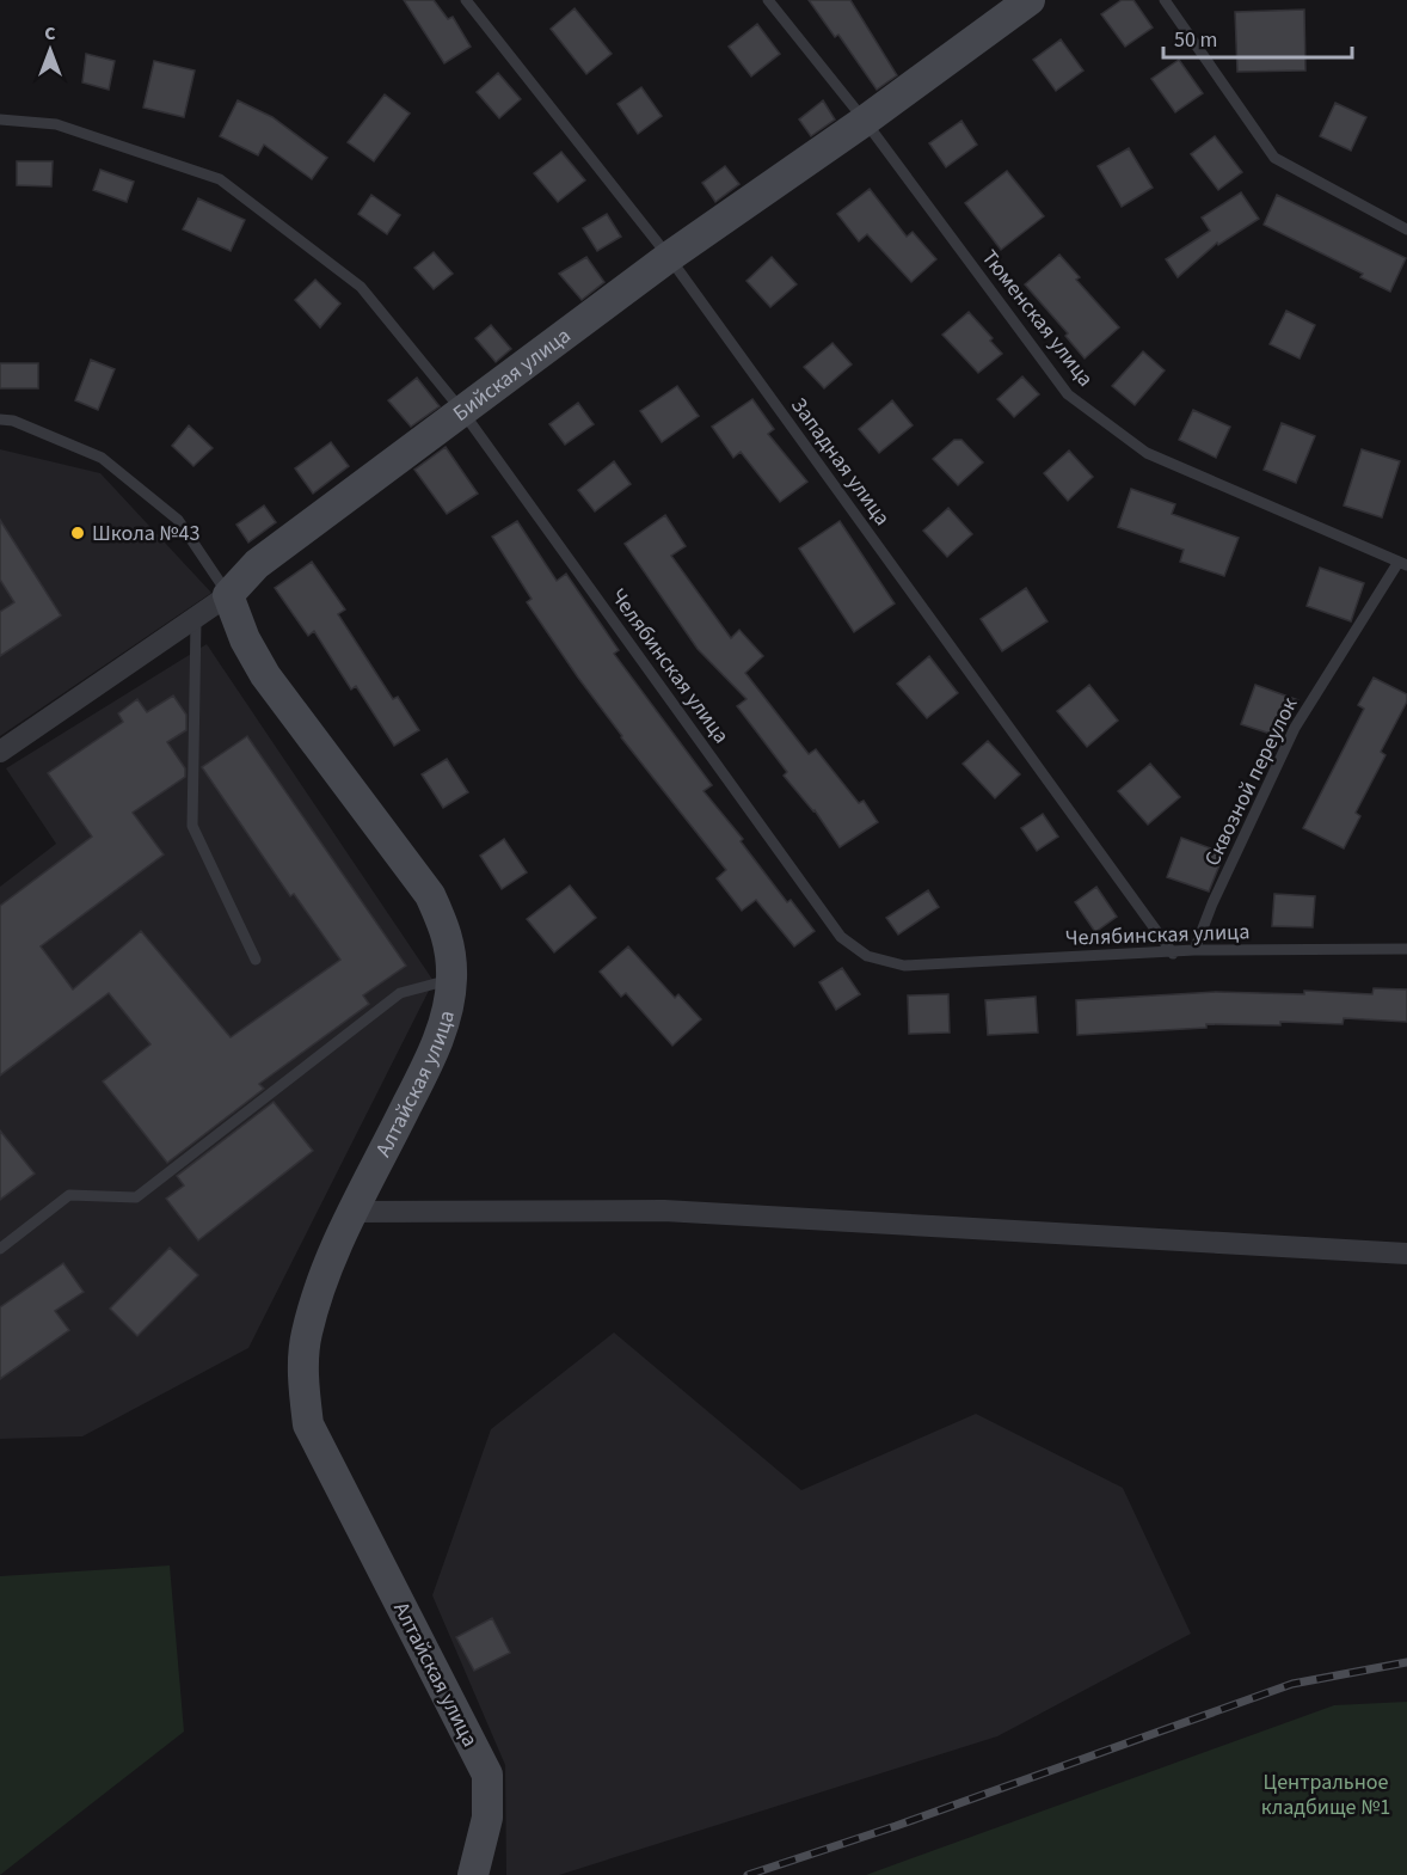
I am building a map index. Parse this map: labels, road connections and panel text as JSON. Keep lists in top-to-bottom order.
{
  "streets": {
    "street": ["Бийская улица", "Алтайская улица"],
    "lane": [
      "Тюменская улица",
      "Западная улица",
      "Челябинская улица",
      "Сквозной переулок"
    ]
  },
  "crossings": [
    ["Тюменская улица", "Бийская улица"],
    ["Тюменская улица", "Сквозной переулок"],
    ["Бийская улица", "Западная улица"],
    ["Бийская улица", "Челябинская улица"],
    ["Бийская улица", "Алтайская улица"],
    ["Западная улица", "Челябинская улица"],
    ["Челябинская улица", "Сквозной переулок"]
  ],
  "parks": ["Центральное кладбище №1"],
  "places": ["Школа №43"],
  "scale_bar": "50 m",
  "north": "top"
}
